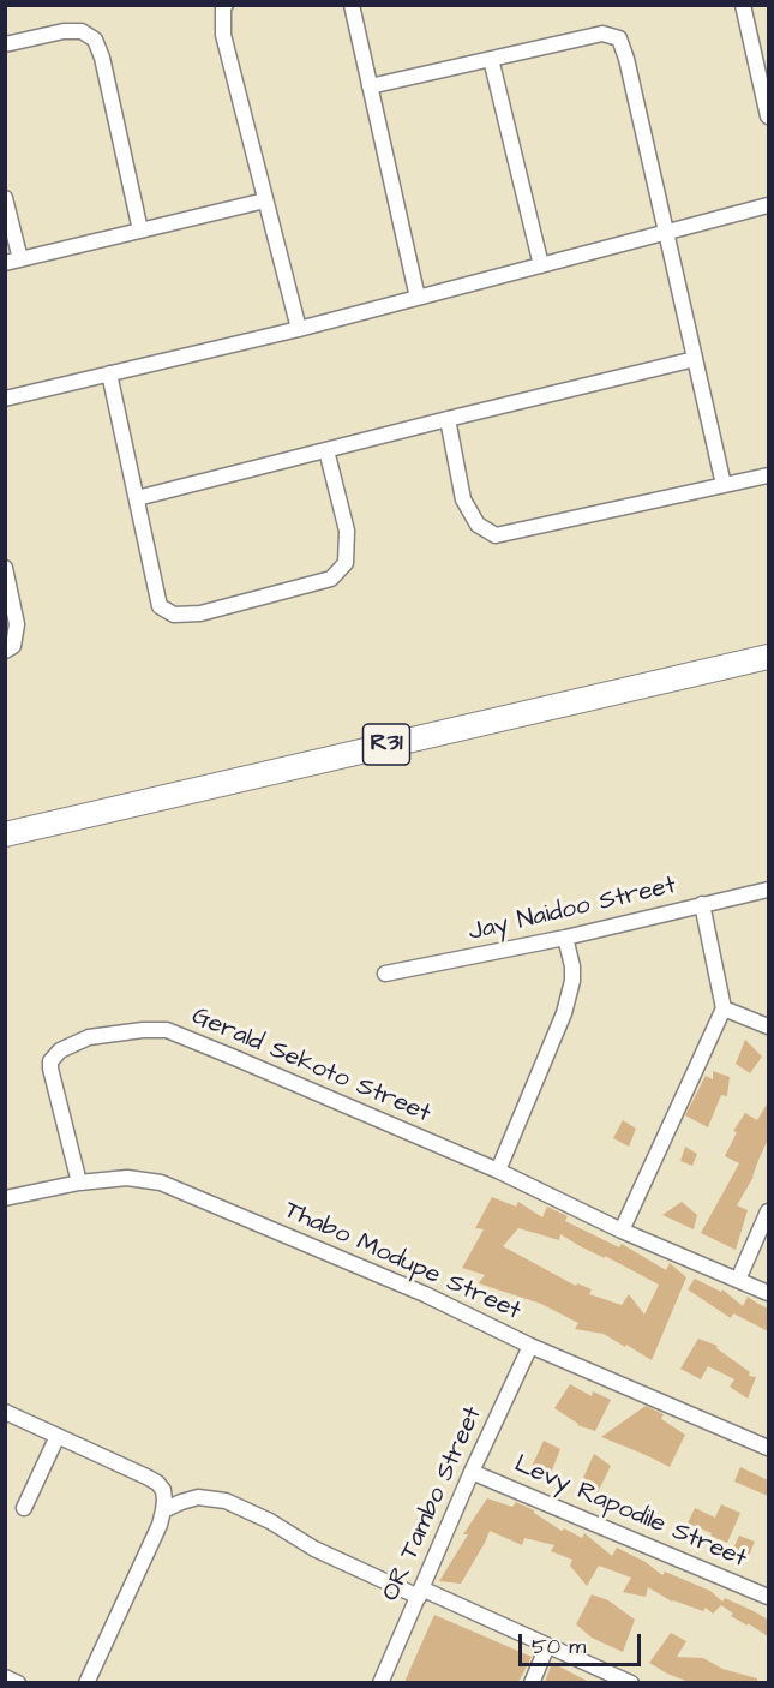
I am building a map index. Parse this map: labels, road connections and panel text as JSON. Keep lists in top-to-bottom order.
{
  "streets": {
    "main road": ["R31"],
    "street": [
      "Jay Naidoo Street",
      "Gerald Sekoto Street",
      "Thabo Modupe Street",
      "OR Tambo Street",
      "Levy Rapodile Street"
    ]
  },
  "crossings": [
    ["Gerald Sekoto Street", "Thabo Modupe Street"],
    ["Thabo Modupe Street", "OR Tambo Street"],
    ["OR Tambo Street", "Levy Rapodile Street"]
  ],
  "scale_bar": "50 m"
}
